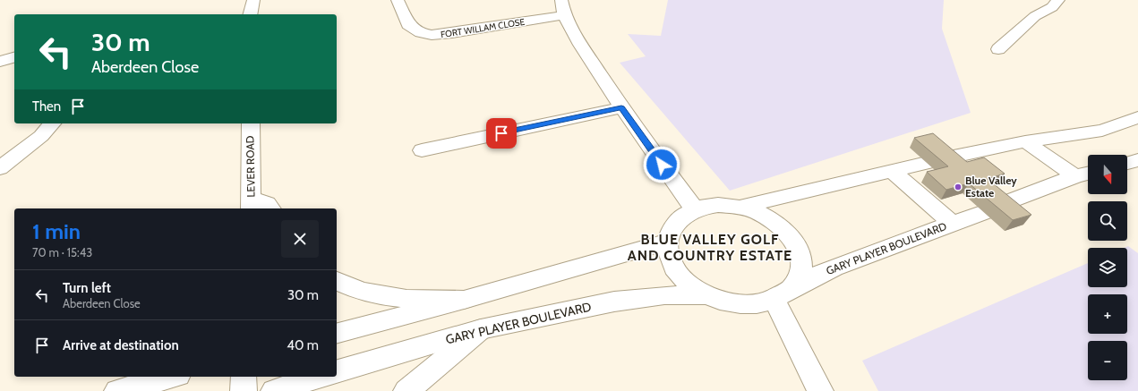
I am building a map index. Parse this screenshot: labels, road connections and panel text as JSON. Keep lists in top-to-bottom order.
{
  "streets": {
    "street": ["FORT WILLAM CLOSE", "LEVER ROAD", "GARY PLAYER BOULEVARD"]
  },
  "districts": ["BLUE VALLEY GOLF AND COUNTRY ESTATE"],
  "places": ["Blue Valley Estate"],
  "north": "bottom",
  "page": {
    "turn": ["30 m", "Aberdeen Close"],
    "then": "Then",
    "map_buttons": ["+", "−"],
    "heading": ["1 min", "70 m · 15:43"],
    "list": [
      {
        "name": "Turn left",
        "note": "Aberdeen Close",
        "value": "30 m"
      },
      {
        "name": "Arrive at destination",
        "value": "40 m"
      }
    ]
  }
}
